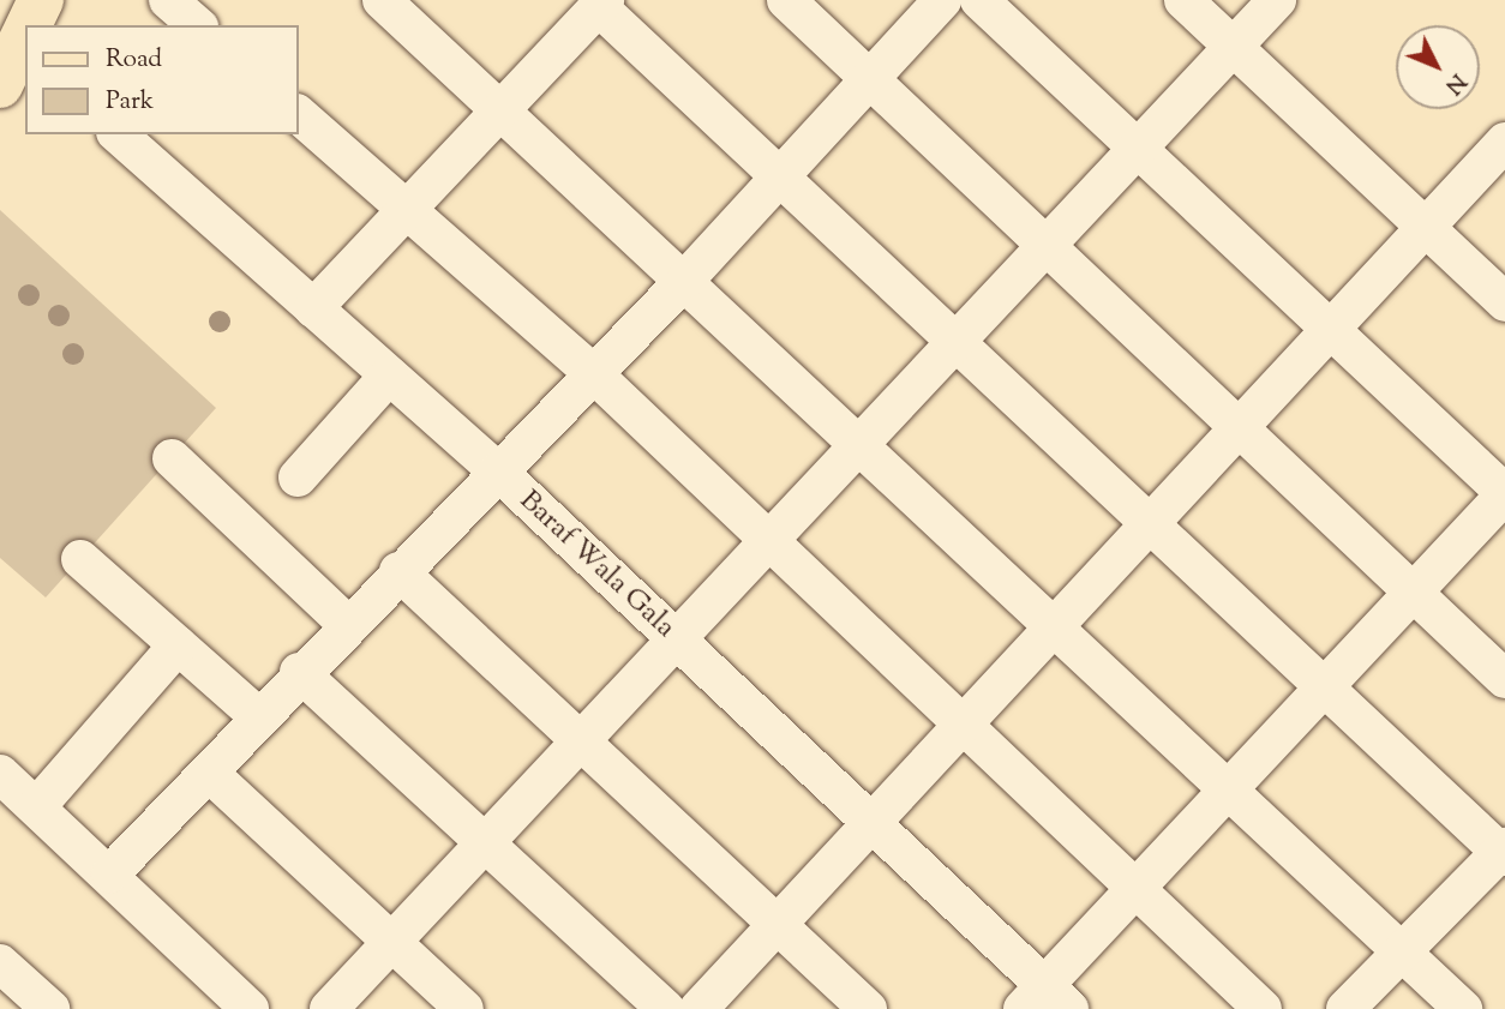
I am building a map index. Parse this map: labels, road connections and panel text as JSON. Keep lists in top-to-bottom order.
{
  "streets": {
    "street": ["Baraf Wala Gala"]
  },
  "legend": ["Road", "Park"],
  "north": "bottom right"
}
